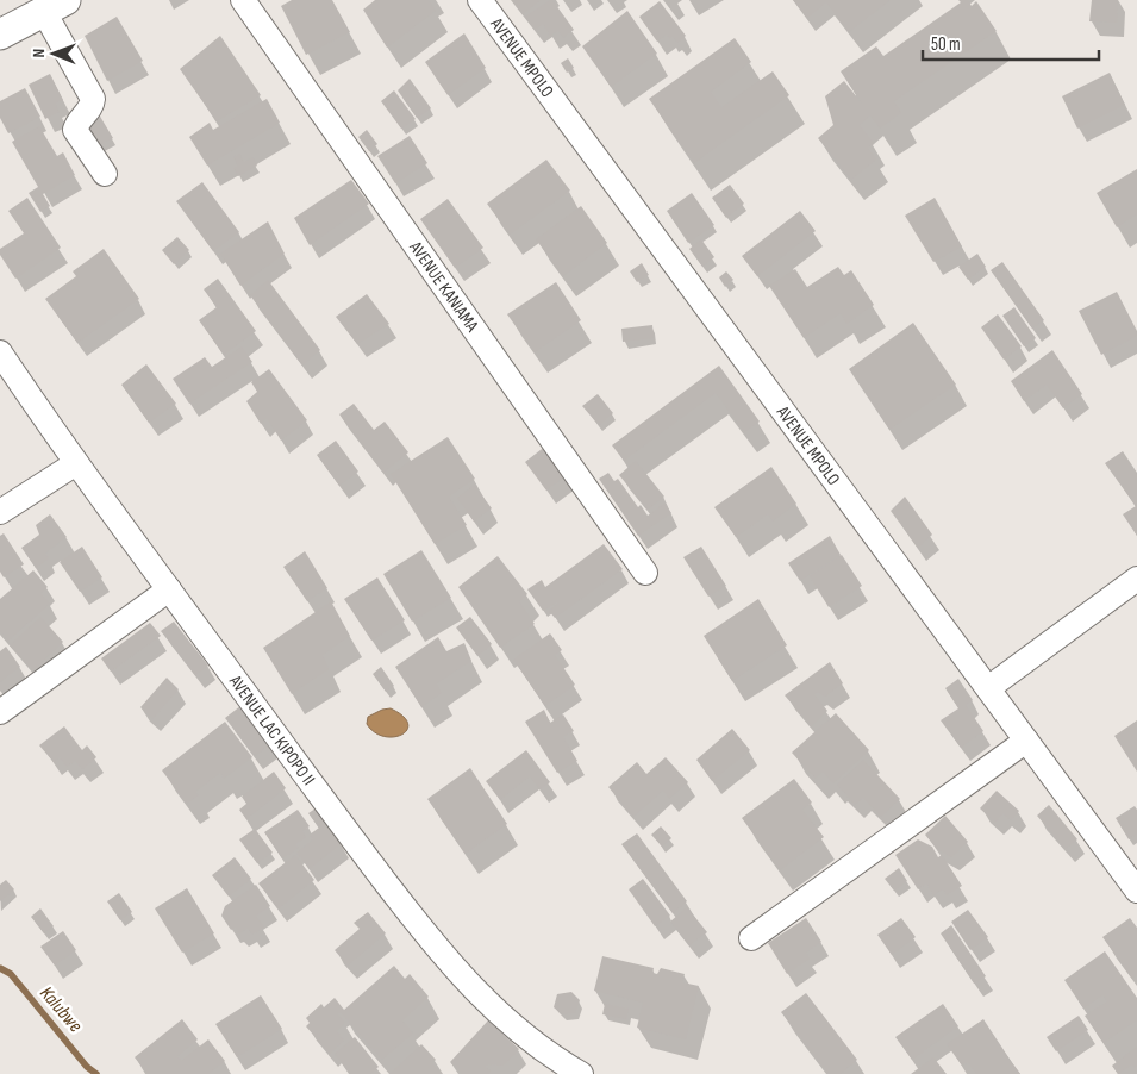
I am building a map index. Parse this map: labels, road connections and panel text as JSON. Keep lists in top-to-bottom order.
{
  "streets": {
    "street": ["AVENUE MPOLO", "AVENUE KANIAMA", "AVENUE LAC KIPOPO II"]
  },
  "water": ["Kalubwe"],
  "scale_bar": "50 m",
  "north": "left"
}
